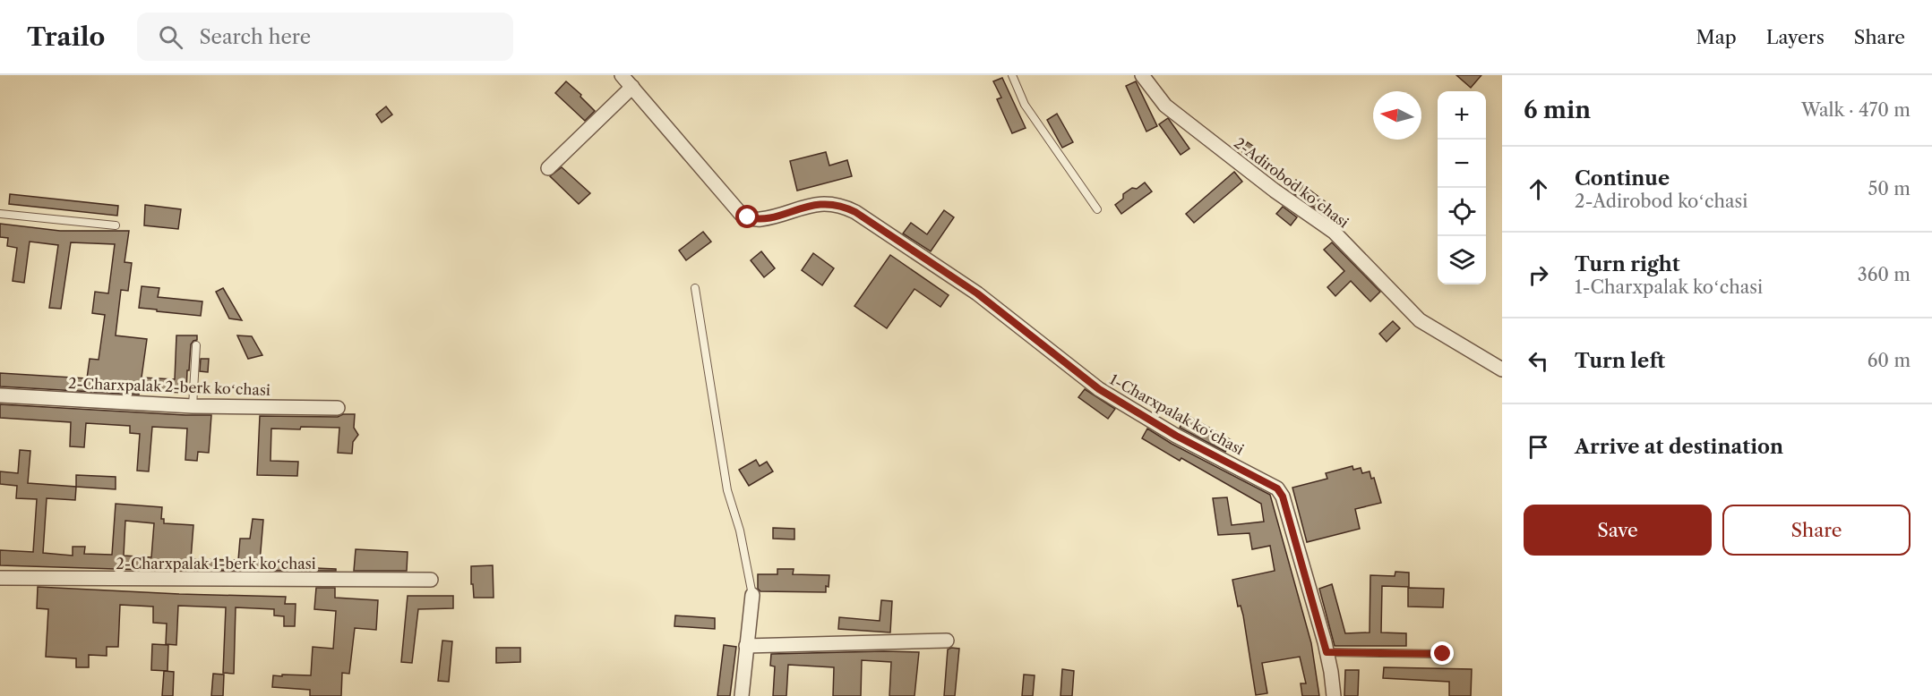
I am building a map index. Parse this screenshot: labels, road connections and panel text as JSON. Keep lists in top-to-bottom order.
{
  "streets": {
    "street": [
      "2-Adirobod koʻchasi",
      "2-Charxpalak 2-berk koʻchasi",
      "1-Charxpalak koʻchasi",
      "2-Charxpalak 1-berk koʻchasi"
    ]
  },
  "north": "left",
  "page": {
    "header": "Trailo",
    "search": "Search here",
    "nav": ["Map", "Layers", "Share"],
    "heading": ["6 min", "Walk · 470 m"],
    "map_buttons": ["+", "−"],
    "list": [
      ["Continue", "2-Adirobod koʻchasi", "50 m"],
      ["Turn right", "1-Charxpalak koʻchasi", "360 m"],
      ["Turn left", "60 m"],
      "Arrive at destination"
    ],
    "buttons": ["Save", "Share"]
  }
}
